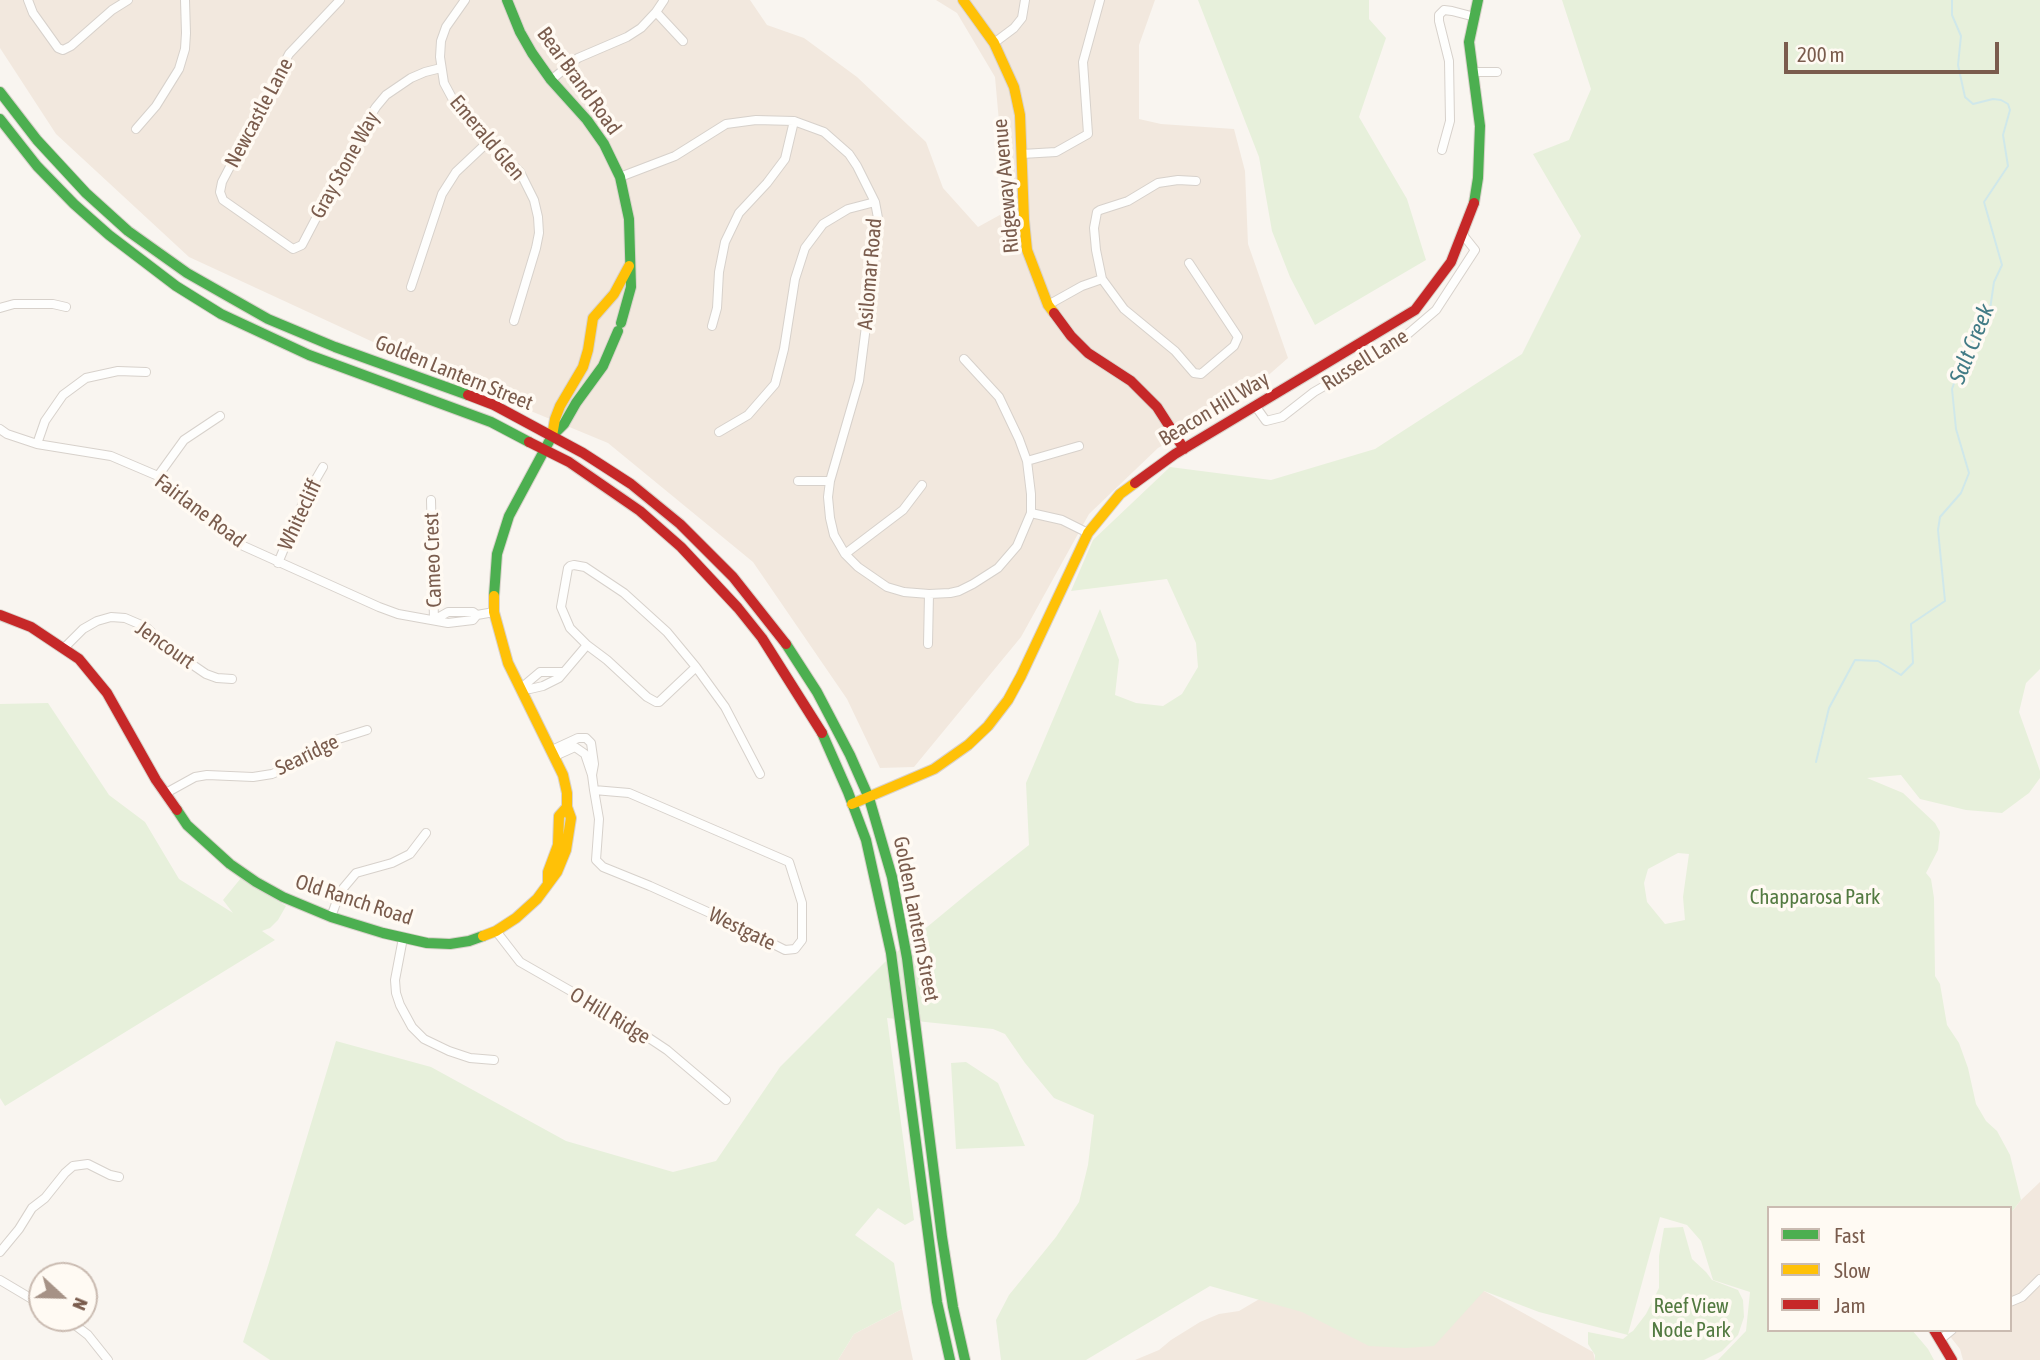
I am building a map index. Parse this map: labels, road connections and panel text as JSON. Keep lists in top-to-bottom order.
{
  "streets": {
    "street": [
      "Bear Brand Road",
      "Newcastle Lane",
      "Emerald Glen",
      "Gray Stone Way",
      "Ridgeway Avenue",
      "Asilomar Road",
      "Russell Lane",
      "Golden Lantern Street",
      "Beacon Hill Way",
      "Fairlane Road",
      "Whitecliff",
      "Cameo Crest",
      "Jencourt",
      "Searidge",
      "Old Ranch Road",
      "Westgate",
      "O Hill Ridge"
    ]
  },
  "crossings": [
    ["Bear Brand Road", "Asilomar Road"],
    ["Bear Brand Road", "Golden Lantern Street"],
    ["Bear Brand Road", "Old Ranch Road"],
    ["Newcastle Lane", "Gray Stone Way"],
    ["Emerald Glen", "Gray Stone Way"],
    ["Ridgeway Avenue", "Beacon Hill Way"],
    ["Russell Lane", "Beacon Hill Way"],
    ["Golden Lantern Street", "Beacon Hill Way"],
    ["Golden Lantern Street", "Old Ranch Road"],
    ["Fairlane Road", "Whitecliff"],
    ["Fairlane Road", "Cameo Crest"],
    ["Fairlane Road", "Old Ranch Road"],
    ["Jencourt", "Old Ranch Road"],
    ["Searidge", "Old Ranch Road"],
    ["Old Ranch Road", "Westgate"],
    ["Old Ranch Road", "O Hill Ridge"]
  ],
  "water": ["Salt Creek"],
  "parks": ["Chapparosa Park", "Reef View Node Park"],
  "legend": ["Fast", "Slow", "Jam"],
  "scale_bar": "200 m",
  "north": "right"
}
